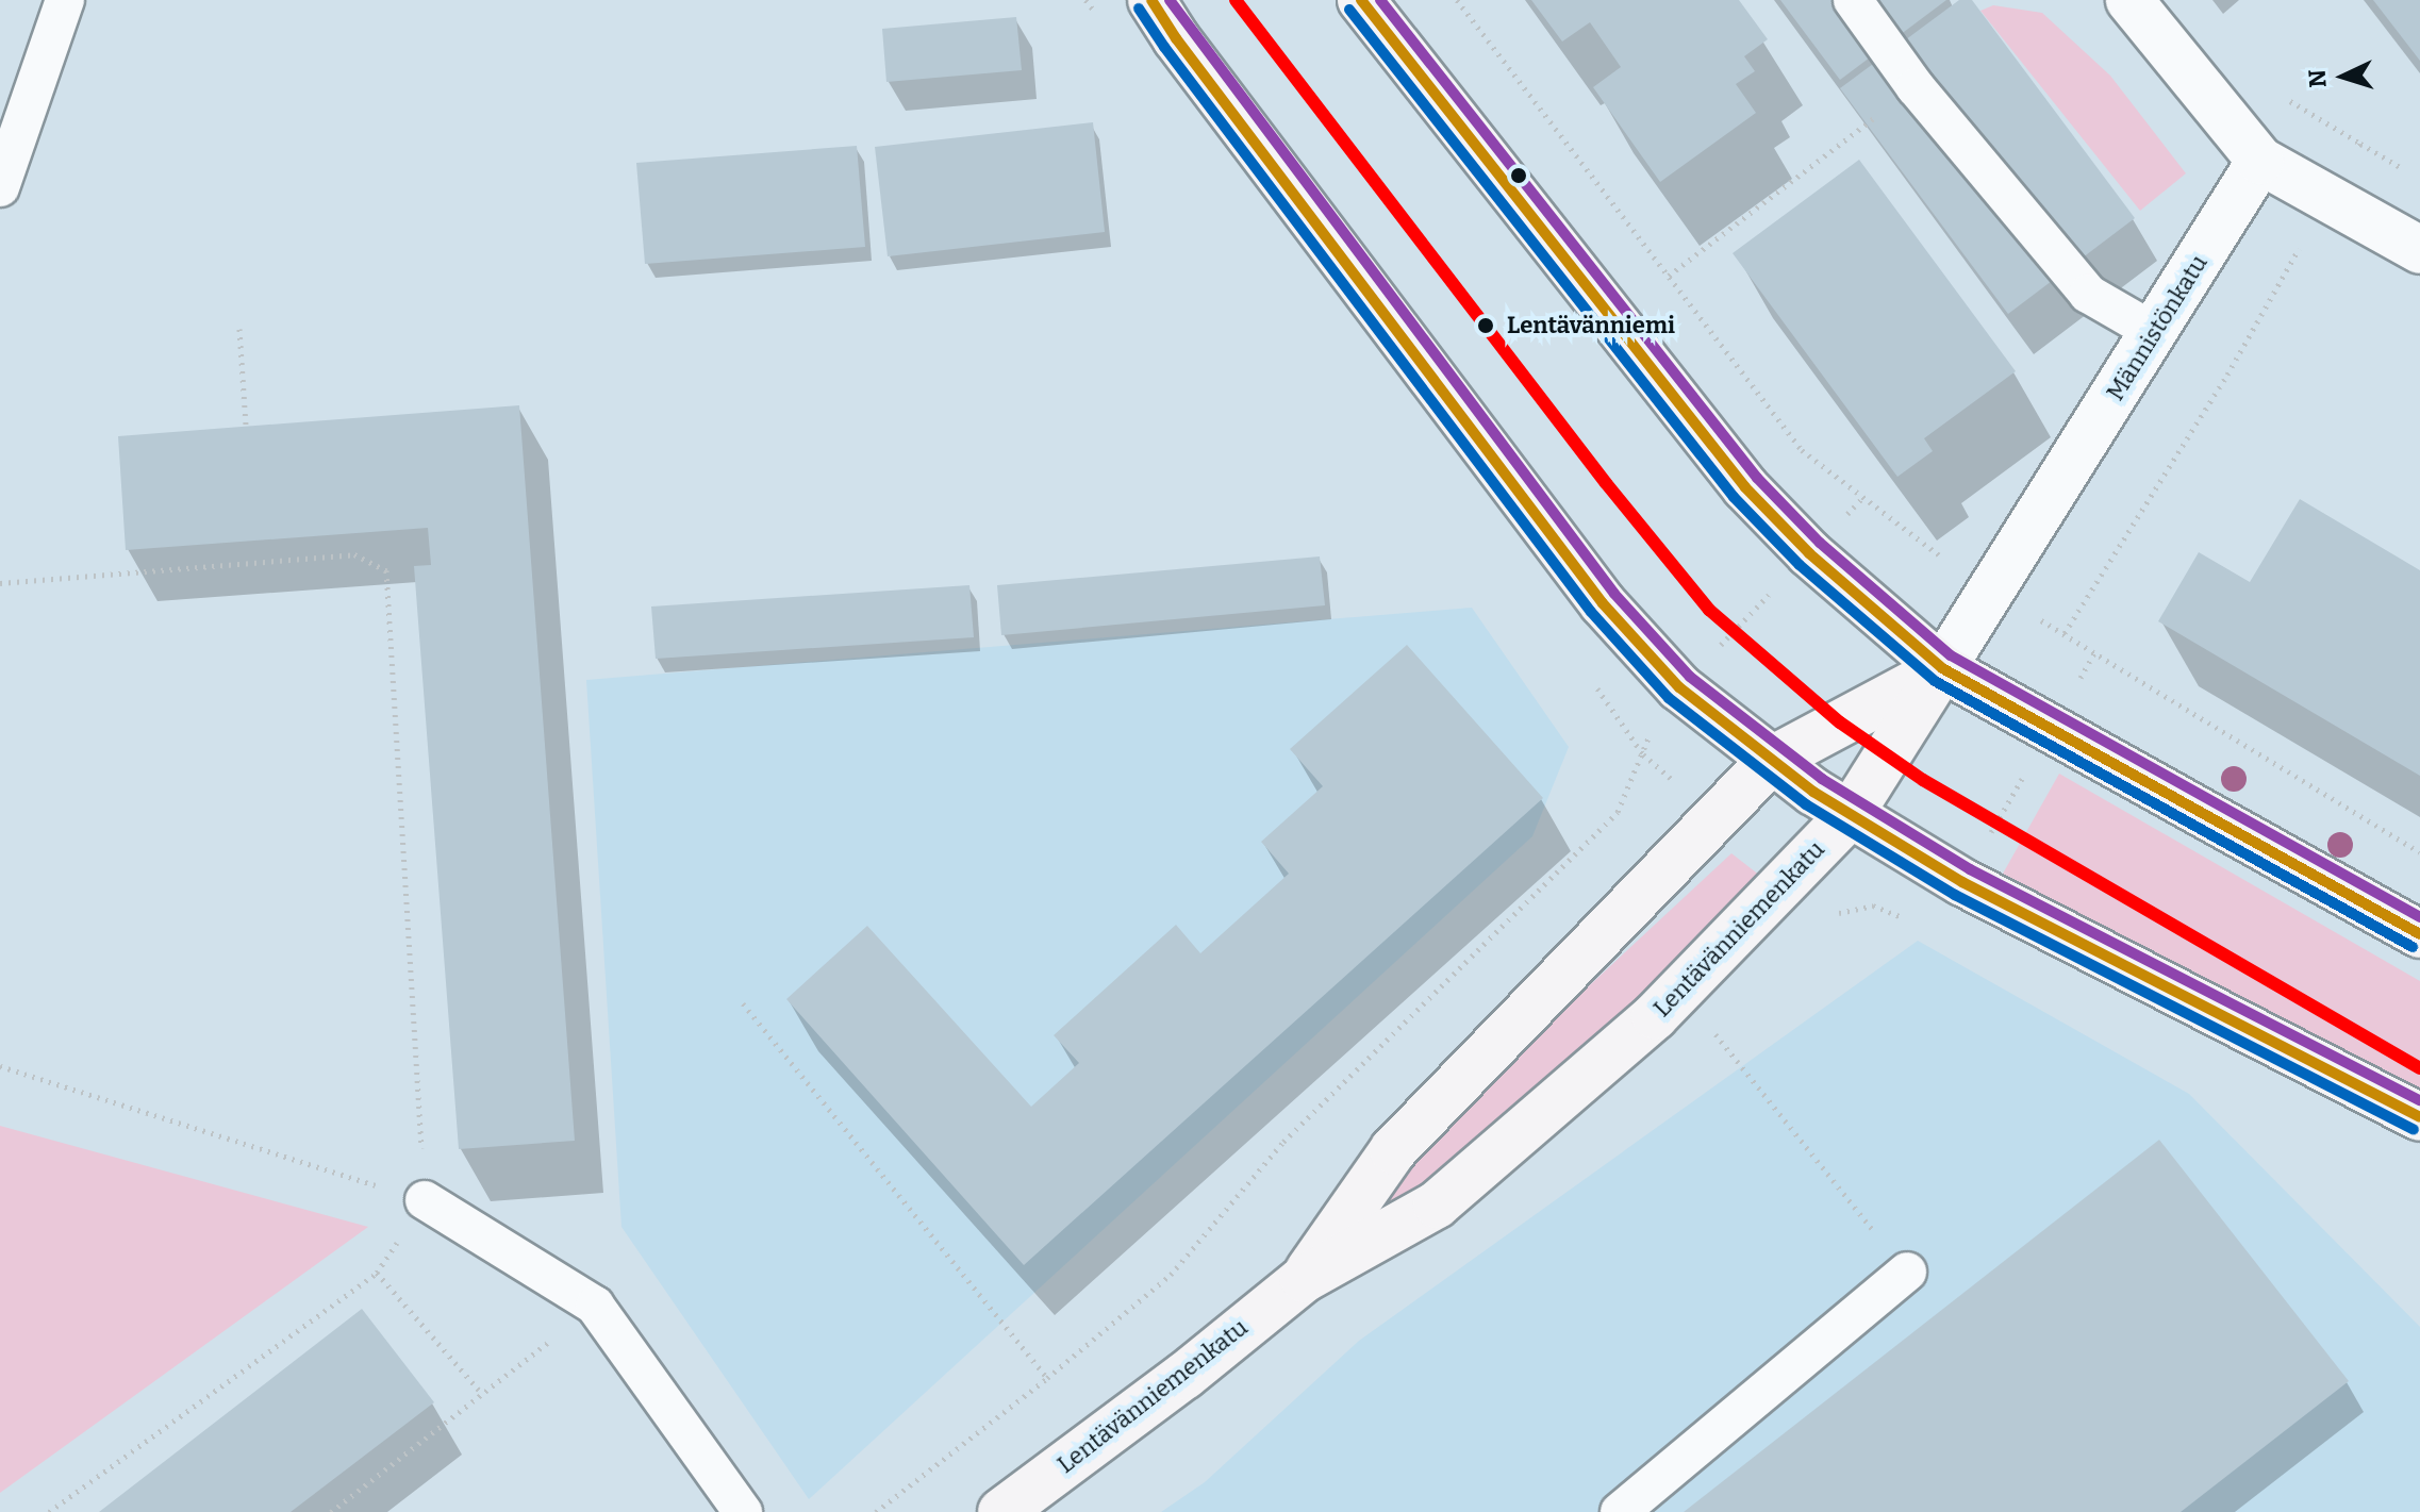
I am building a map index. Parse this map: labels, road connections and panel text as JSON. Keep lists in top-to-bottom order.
{
  "streets": {
    "main road": ["Lentävänniemenkatu"],
    "street": ["Männistönkatu"]
  },
  "crossings": [
    ["Männistönkatu", "Lentävänniemenkatu"]
  ],
  "places": ["Lentävänniemi"],
  "north": "left"
}
